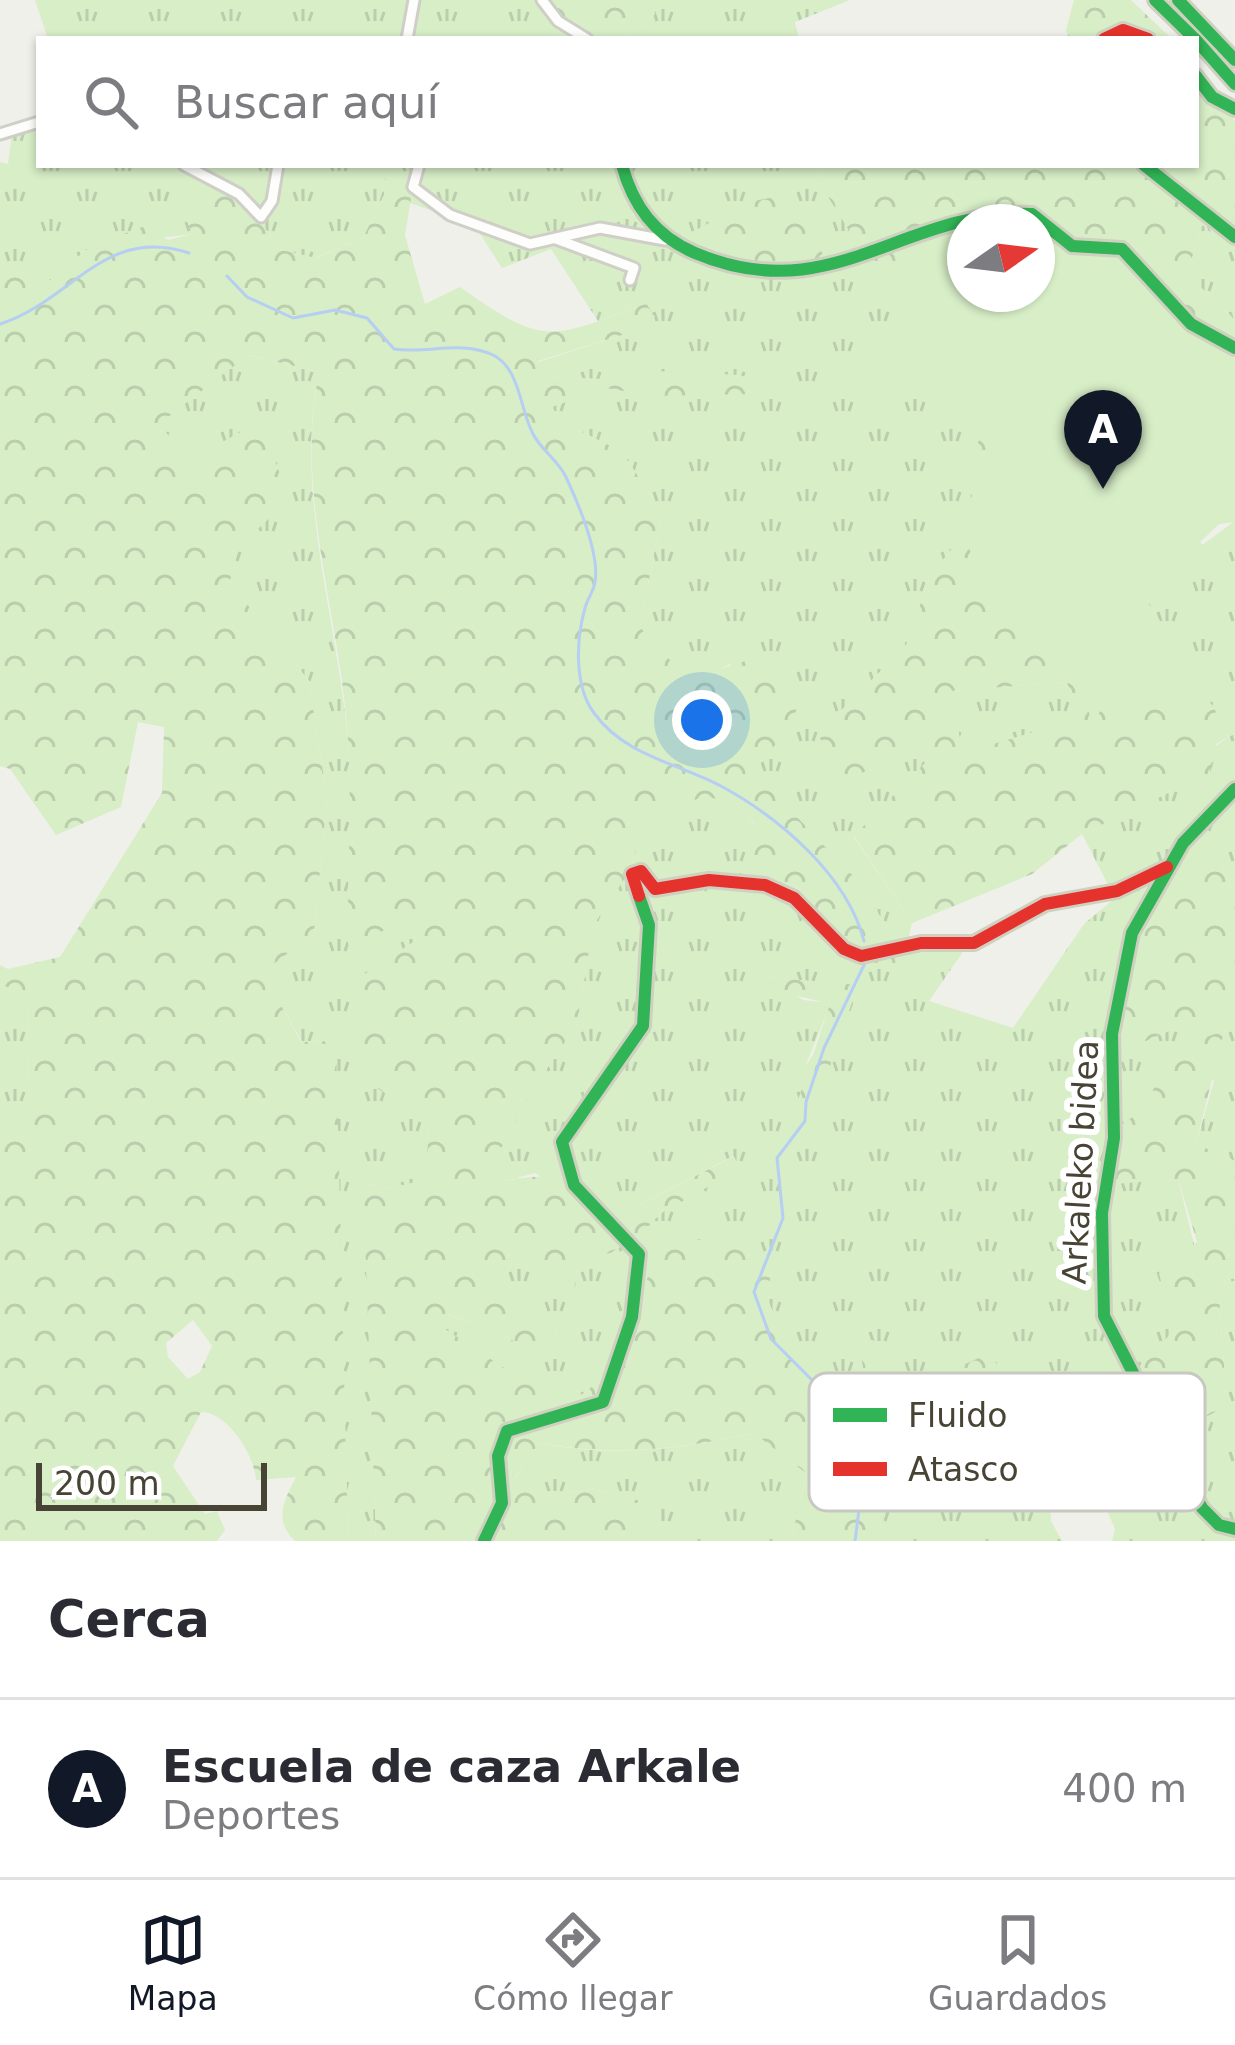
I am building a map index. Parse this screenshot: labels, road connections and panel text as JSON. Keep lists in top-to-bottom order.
{
  "streets": {
    "main road": ["Arkaleko bidea"]
  },
  "legend": ["Fluido", "Atasco"],
  "scale_bar": "200 m",
  "north": "right",
  "page": {
    "search": "Buscar aquí",
    "pins": "A",
    "scale": "200 m",
    "heading": "Cerca",
    "list": [
      {
        "mark": "A",
        "name": "Escuela de caza Arkale",
        "note": "Deportes",
        "value": "400 m"
      }
    ],
    "nav": ["Mapa", "Cómo llegar", "Guardados"]
  }
}
